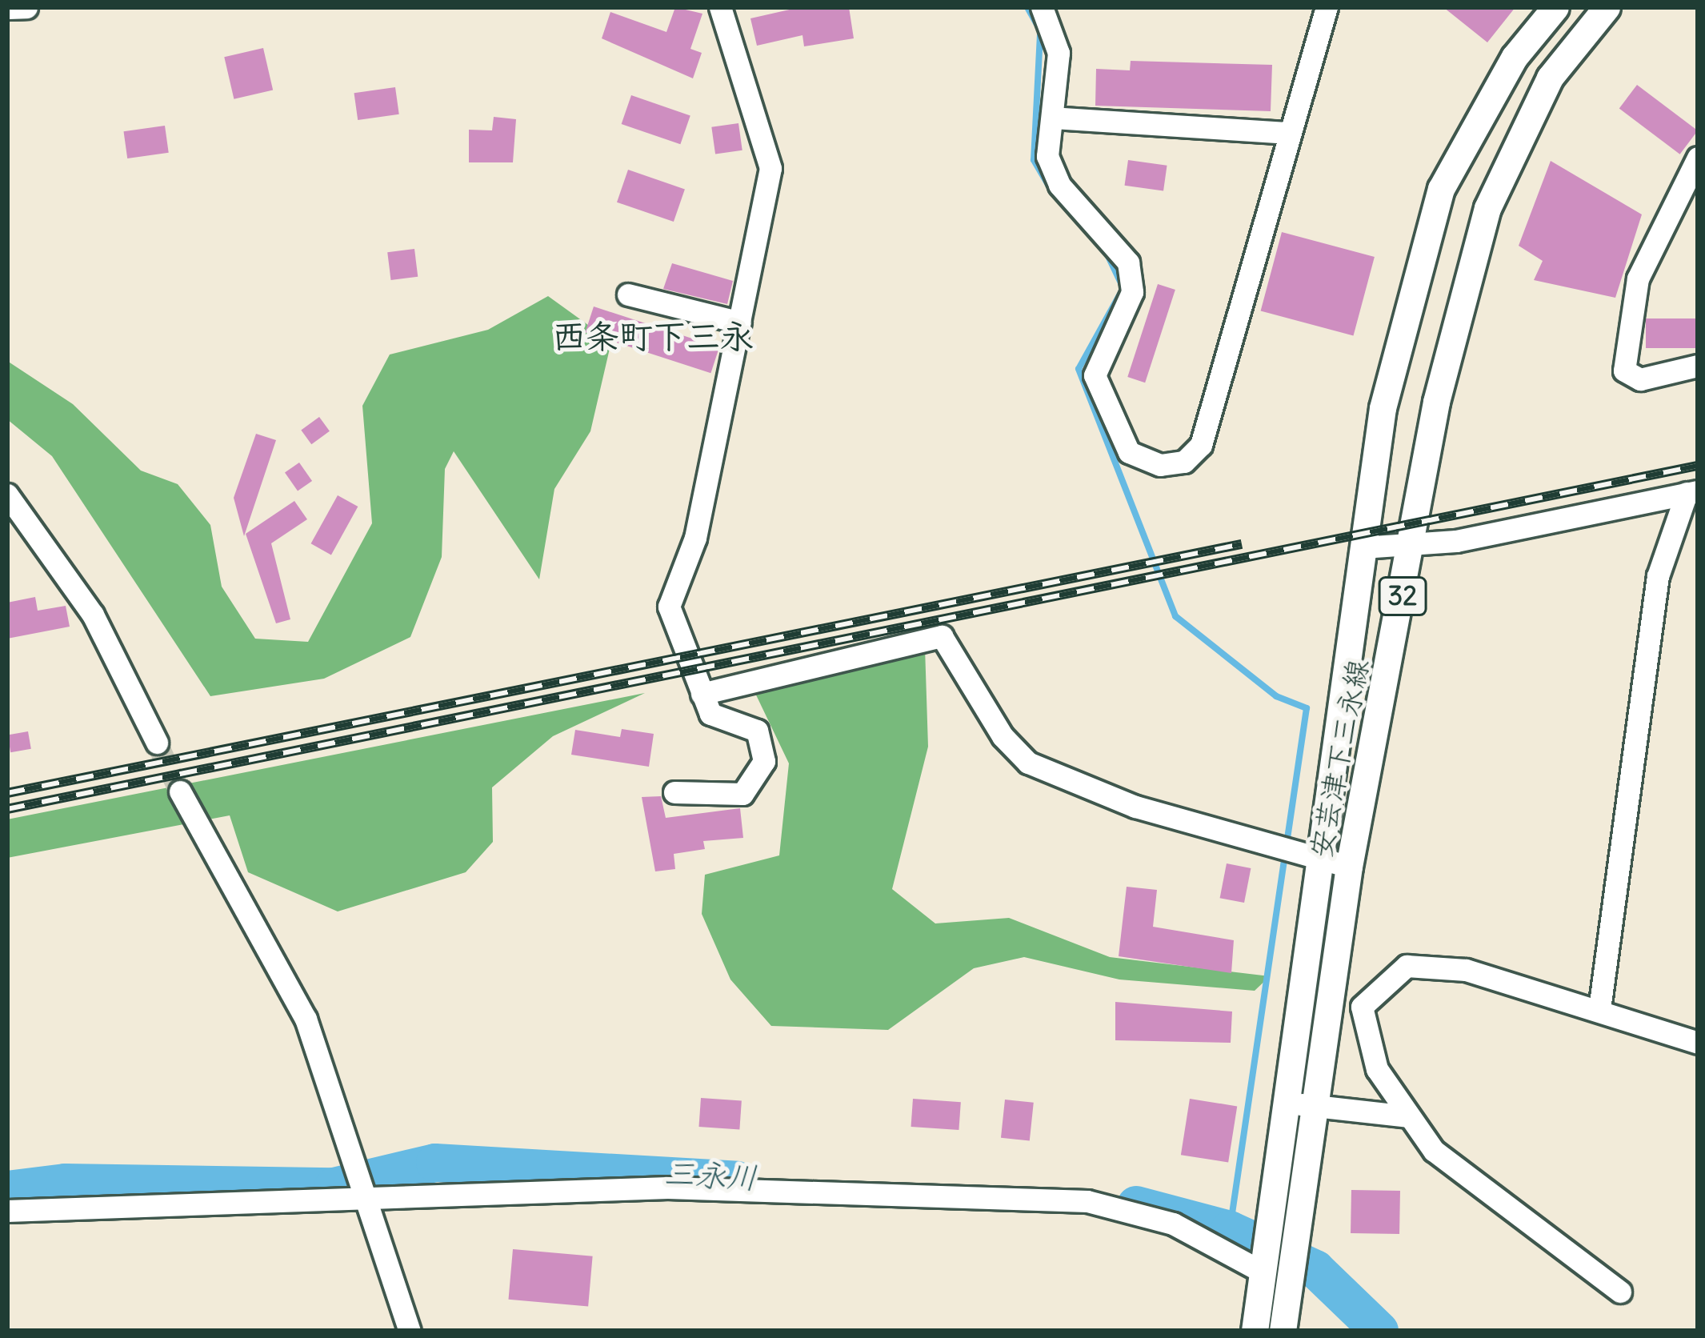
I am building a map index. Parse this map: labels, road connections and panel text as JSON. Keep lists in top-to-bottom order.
{
  "streets": {
    "main road": ["32", "安芸津下三永線"]
  },
  "districts": ["西条町下三永"],
  "water": ["三永川"]
}
